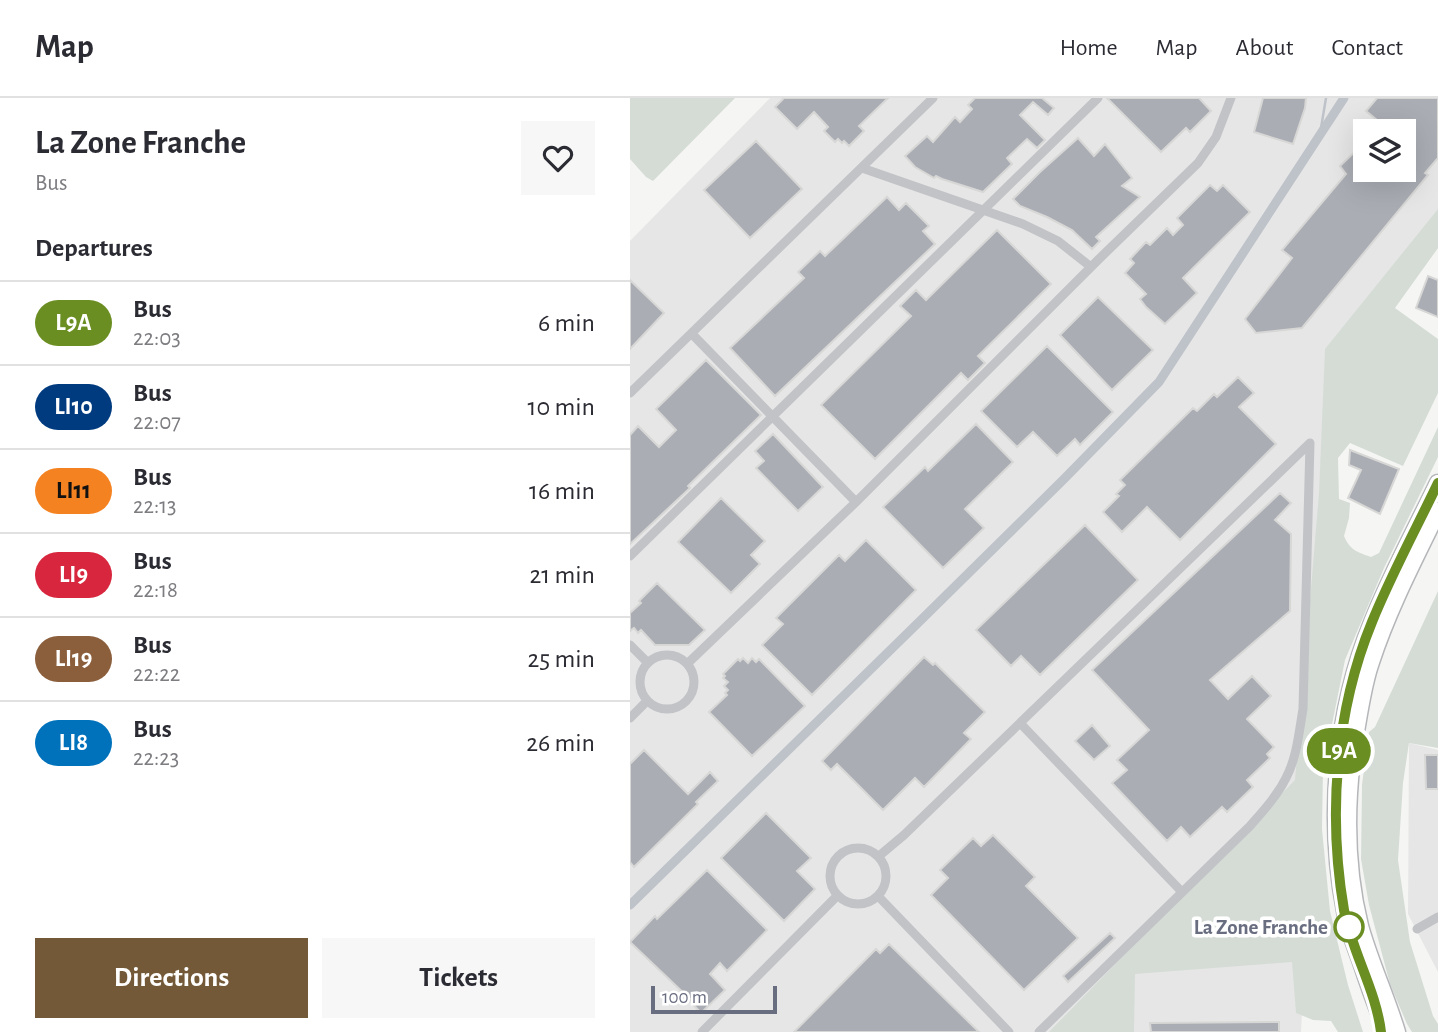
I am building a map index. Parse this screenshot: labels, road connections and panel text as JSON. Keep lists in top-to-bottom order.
{
  "places": ["La Zone Franche"],
  "lines": ["bus line L9A"],
  "scale_bar": "100 m",
  "page": {
    "header": "Map",
    "nav": [
      "Home",
      "Map",
      "About",
      "Contact"
    ],
    "heading": [
      ["La Zone Franche", "Bus"],
      "Departures"
    ],
    "on_map": "L9A",
    "list": [
      {
        "mark": "L9A",
        "name": "Bus",
        "note": "22:03",
        "value": "6 min"
      },
      {
        "mark": "LI10",
        "name": "Bus",
        "note": "22:07",
        "value": "10 min"
      },
      {
        "mark": "LI11",
        "name": "Bus",
        "note": "22:13",
        "value": "16 min"
      },
      {
        "mark": "LI9",
        "name": "Bus",
        "note": "22:18",
        "value": "21 min"
      },
      {
        "mark": "LI19",
        "name": "Bus",
        "note": "22:22",
        "value": "25 min"
      },
      {
        "mark": "LI8",
        "name": "Bus",
        "note": "22:23",
        "value": "26 min"
      }
    ],
    "buttons": ["Directions", "Tickets"],
    "scale": "100 m"
  }
}
